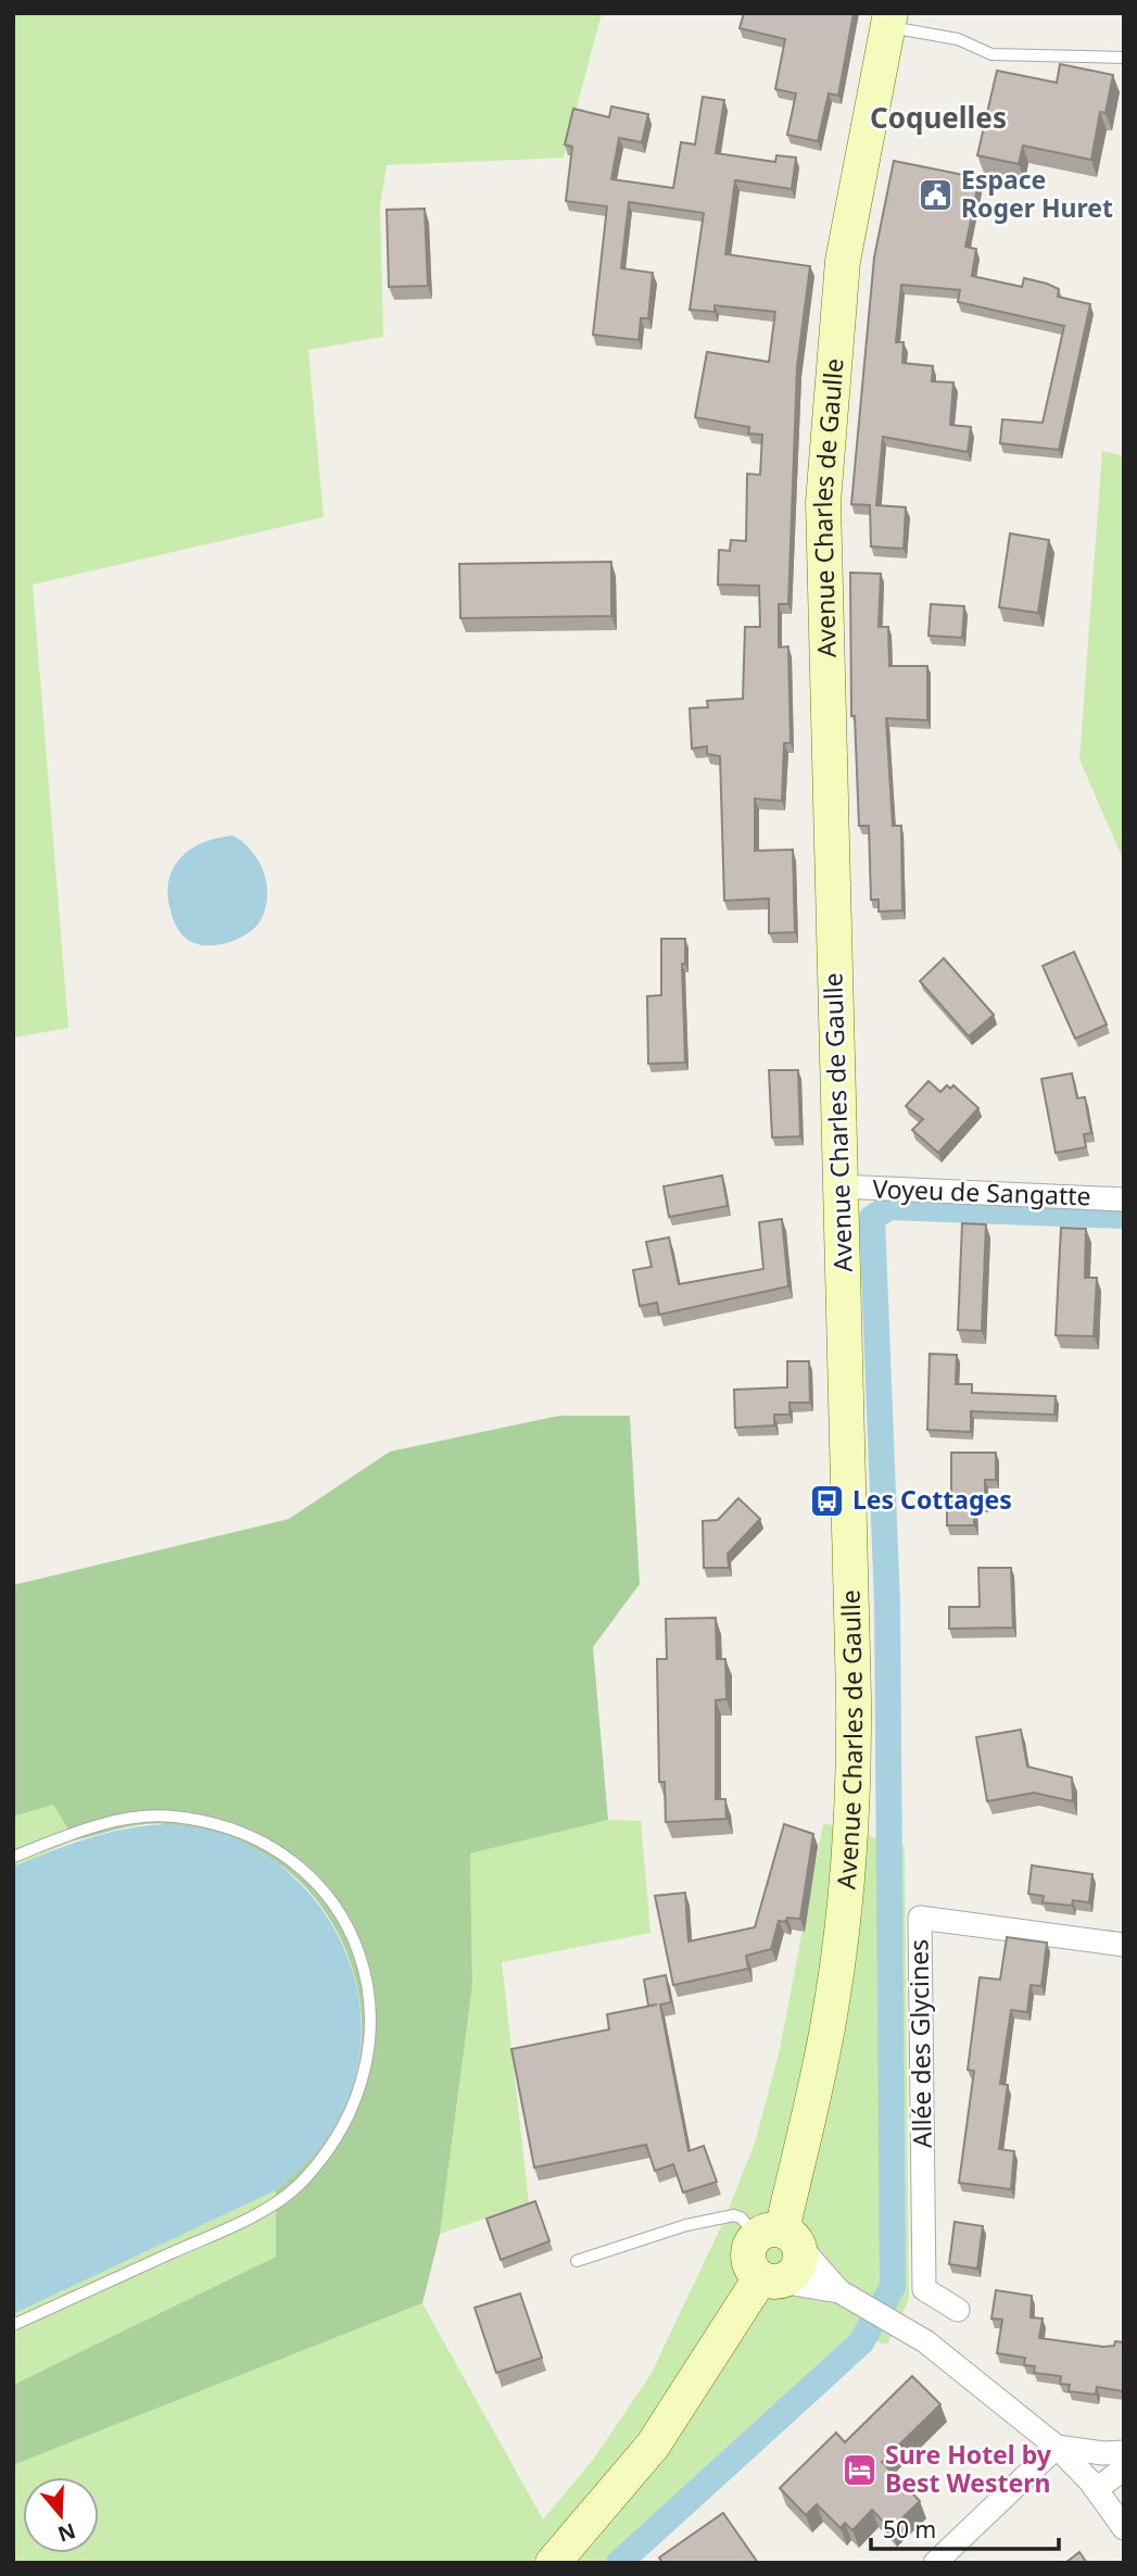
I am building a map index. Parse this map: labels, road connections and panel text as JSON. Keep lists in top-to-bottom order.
{
  "streets": {
    "main road": ["Avenue Charles de Gaulle"],
    "street": ["Voyeu de Sangatte", "Allée des Glycines"]
  },
  "crossings": [
    ["Avenue Charles de Gaulle", "Voyeu de Sangatte"]
  ],
  "districts": ["Coquelles"],
  "places": {
    "public building": ["Espace Roger Huret"],
    "bus stop": ["Les Cottages"],
    "hotel": ["Sure Hotel by Best Western"]
  },
  "scale_bar": "50 m",
  "north": "bottom"
}
